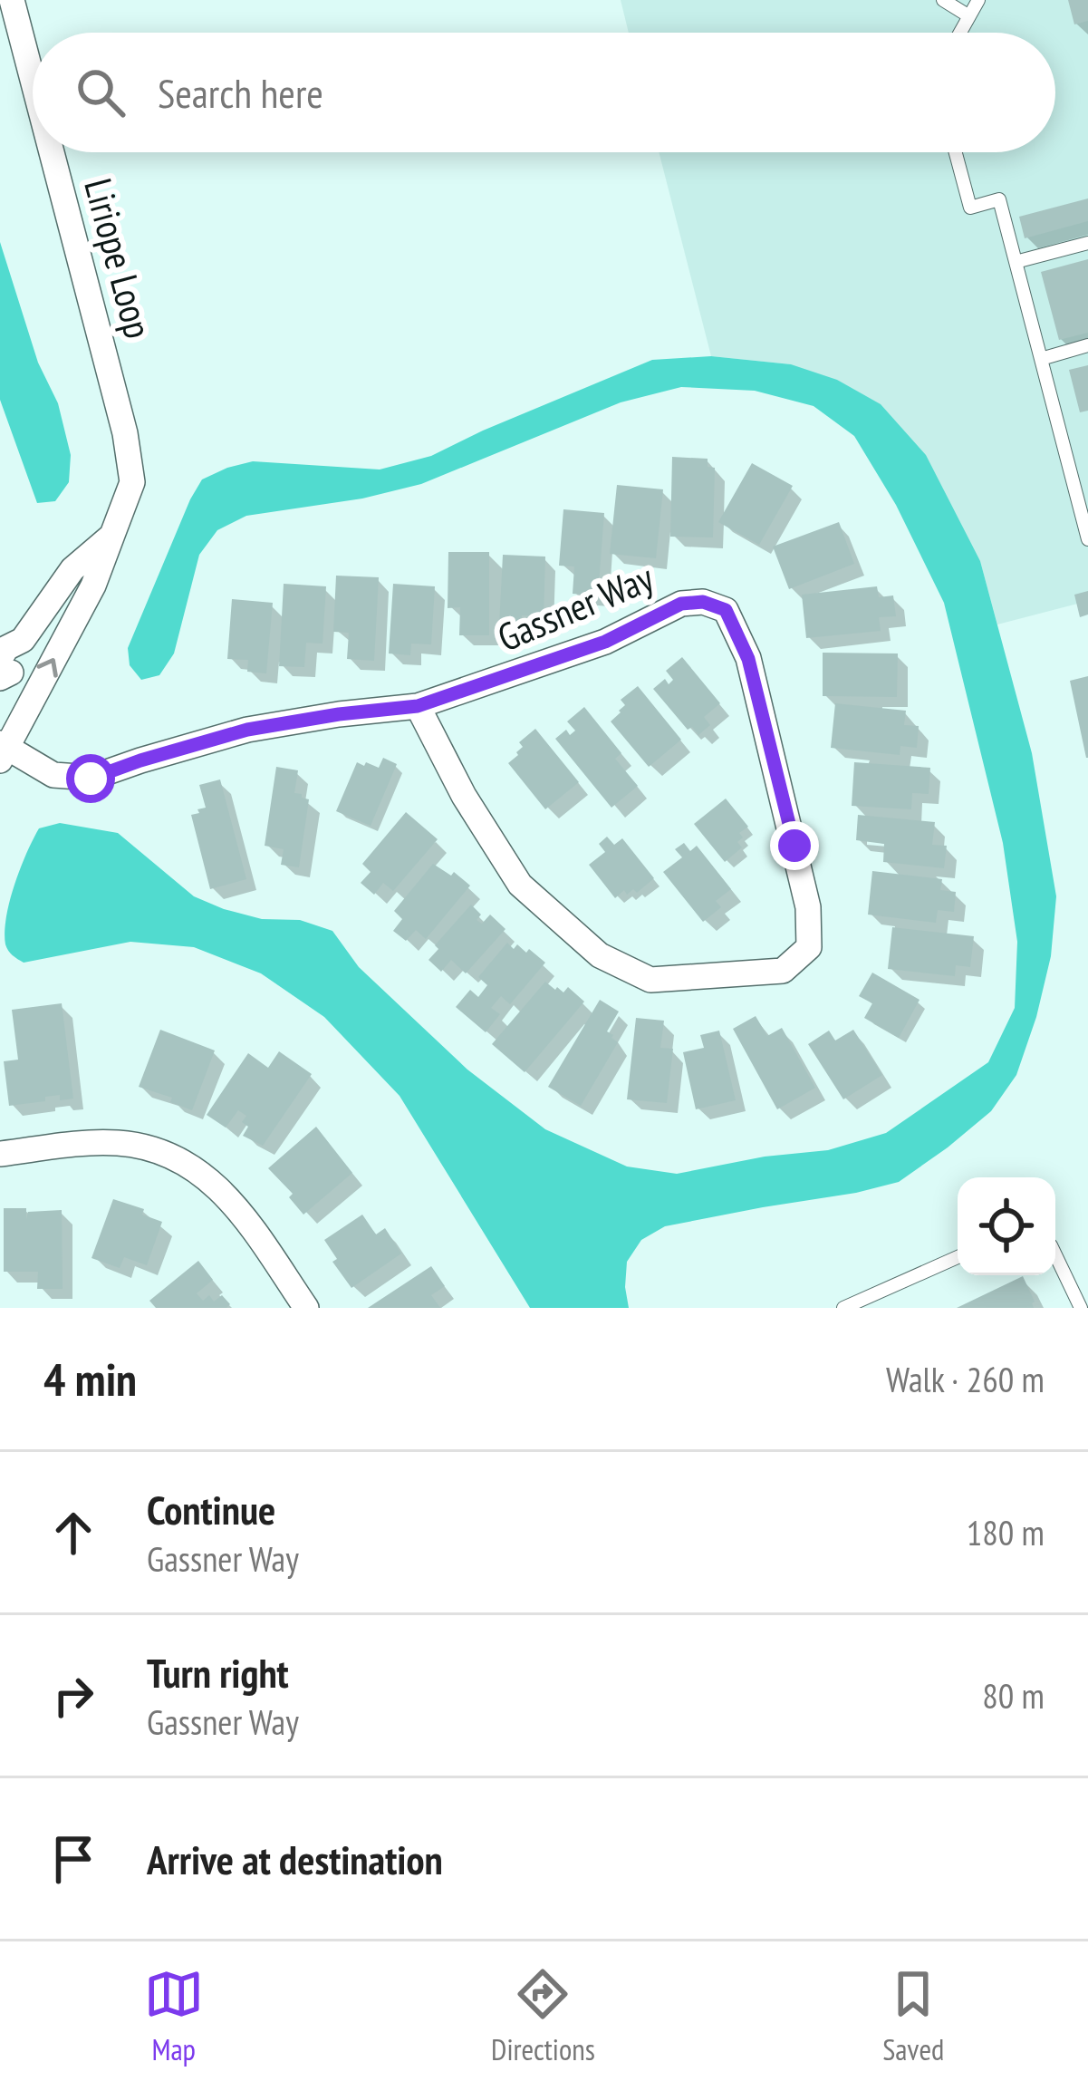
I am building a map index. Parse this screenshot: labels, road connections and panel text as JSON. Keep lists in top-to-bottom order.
{
  "streets": {
    "street": ["Liriope Loop", "Gassner Way"]
  },
  "crossings": [
    ["Liriope Loop", "Gassner Way"]
  ],
  "page": {
    "search": "Search here",
    "heading": ["4 min", "Walk · 260 m"],
    "list": [
      ["Continue", "Gassner Way", "180 m"],
      ["Turn right", "Gassner Way", "80 m"],
      "Arrive at destination"
    ],
    "nav": ["Map", "Directions", "Saved"]
  }
}
